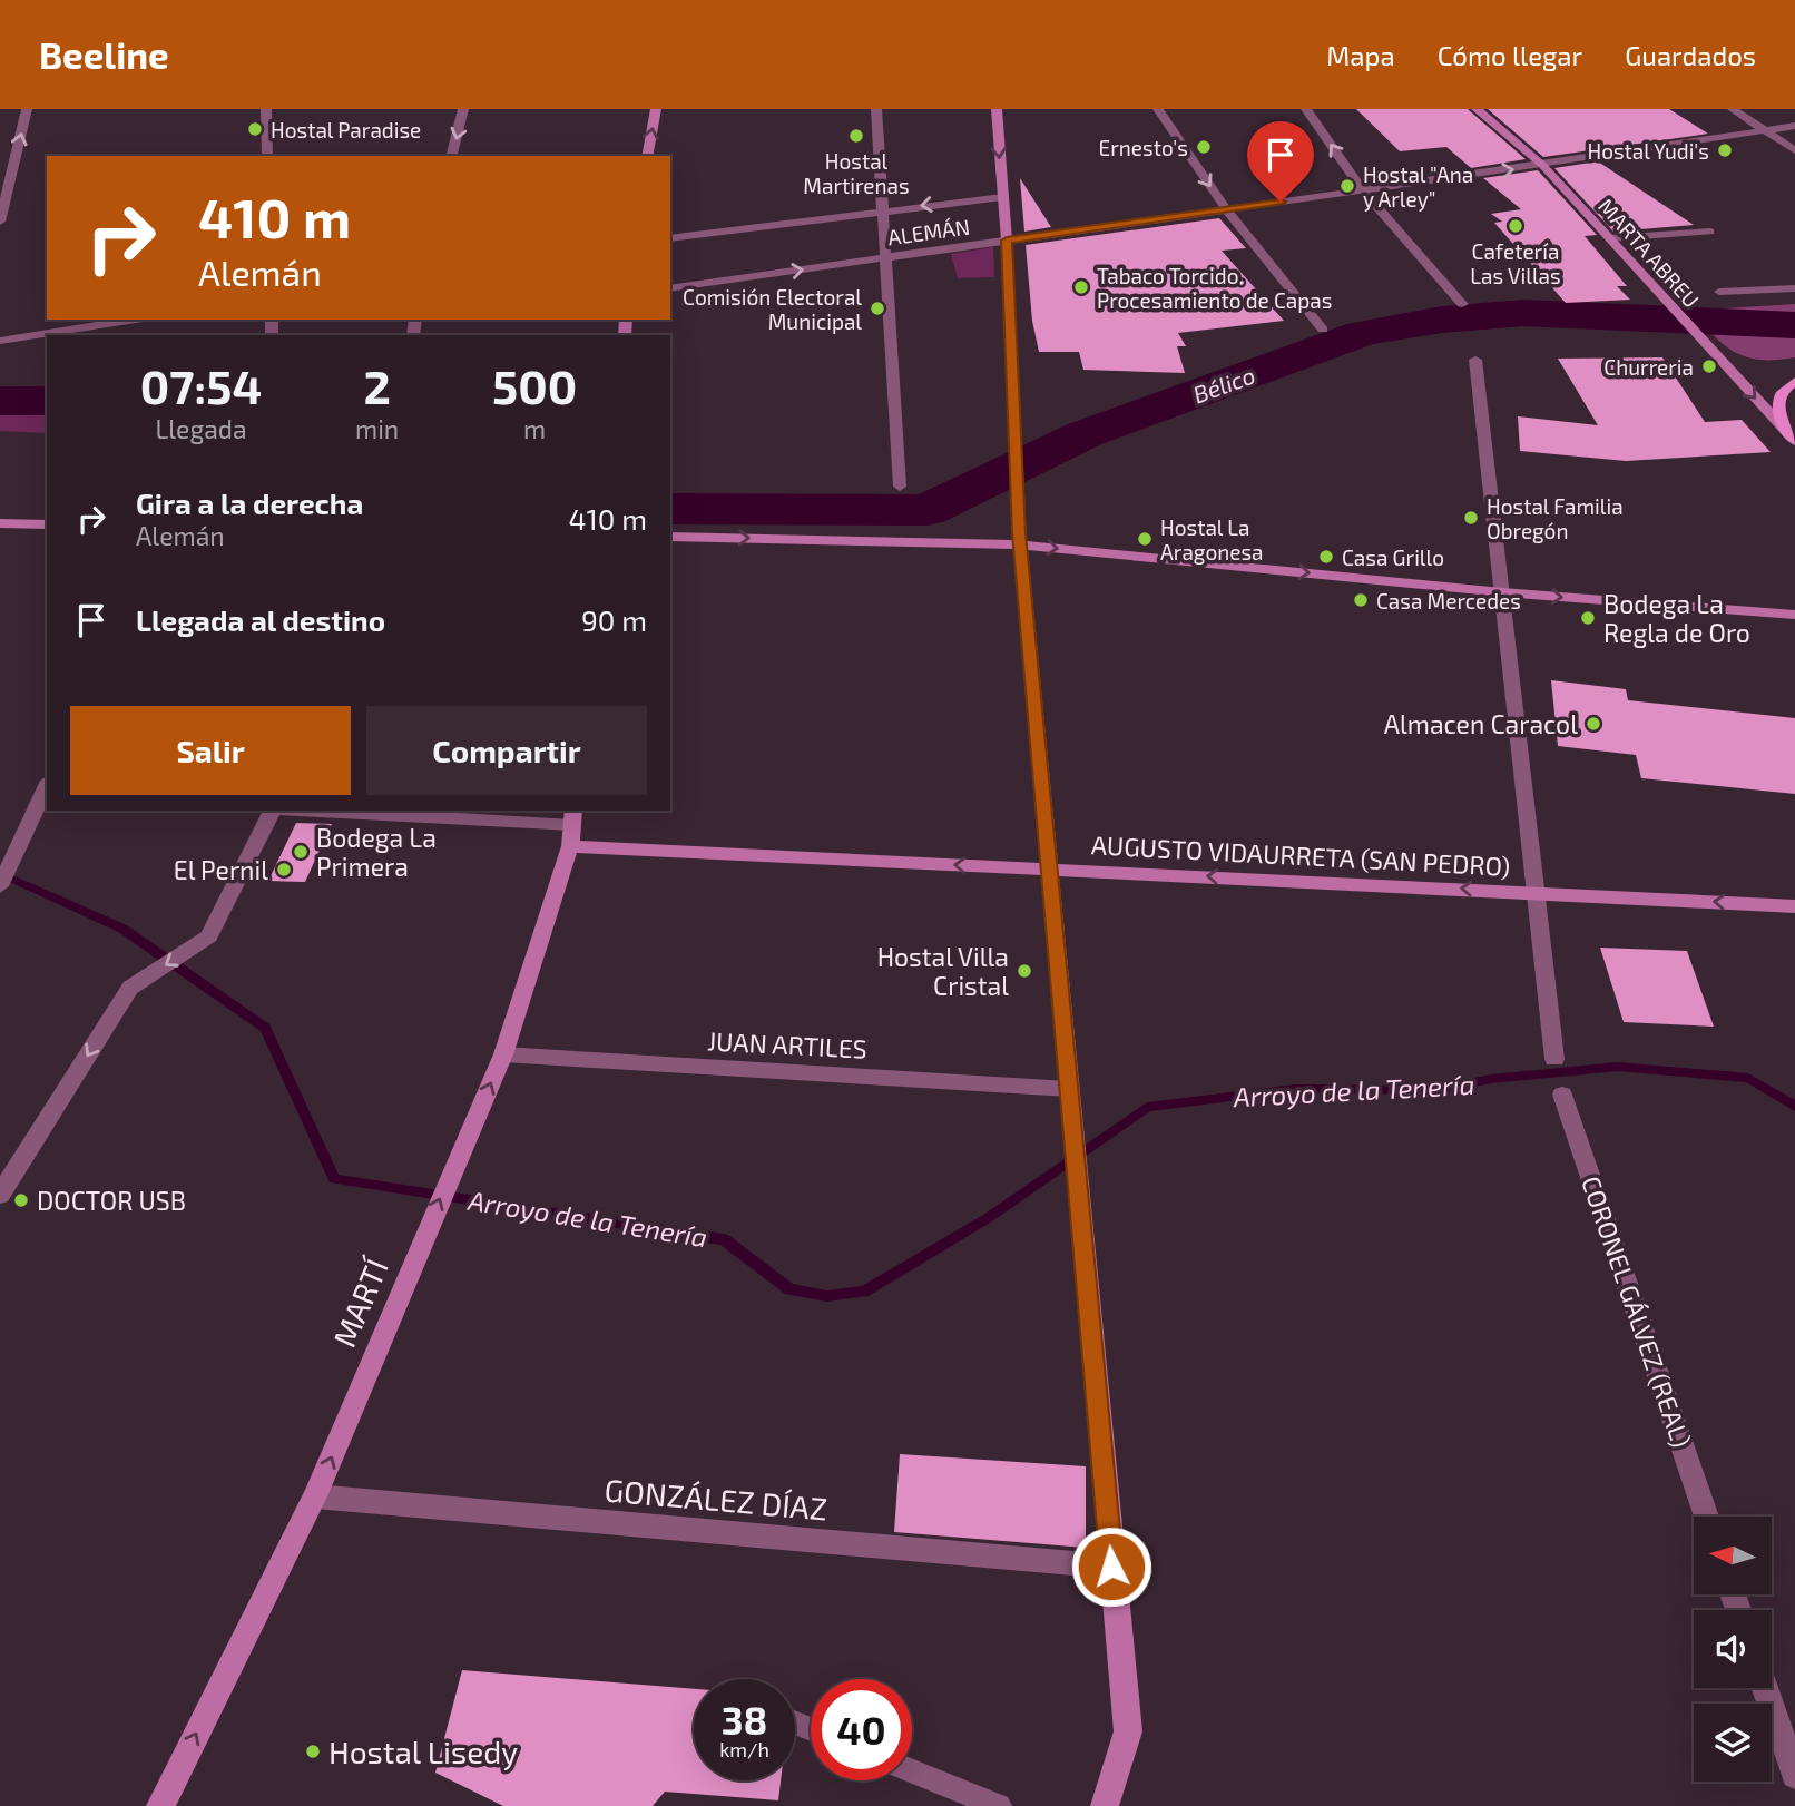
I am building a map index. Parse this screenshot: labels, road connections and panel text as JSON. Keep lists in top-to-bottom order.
{
  "streets": {
    "street": [
      "ALEMÁN",
      "MARTA ABREU",
      "AUGUSTO VIDAURRETA (SAN PEDRO)",
      "JUAN ARTILES",
      "MARTÍ",
      "CORONEL GÁLVEZ (REAL)",
      "GONZÁLEZ DÍAZ"
    ]
  },
  "crossings": [
    ["ALEMÁN", "MARTA ABREU"],
    ["AUGUSTO VIDAURRETA (SAN PEDRO)", "MARTÍ"],
    ["JUAN ARTILES", "MARTÍ"],
    ["MARTÍ", "GONZÁLEZ DÍAZ"]
  ],
  "one_way": ["MARTA ABREU", "AUGUSTO VIDAURRETA (SAN PEDRO)", "MARTÍ"],
  "water": ["Bélico", "Arroyo de la Tenería"],
  "places": [
    "Hostal Paradise",
    "Hostal Martirenas",
    "Ernesto's",
    "Hostal Yudi's",
    "Hostal \"Ana y Arley\"",
    "Cafetería Las Villas",
    "Tabaco Torcido. Procesamiento de Capas",
    "Comisión Electoral Municipal",
    "Churreria",
    "Hostal Familia Obregón",
    "Hostal La Aragonesa",
    "Casa Grillo",
    "Casa Mercedes",
    "Bodega La Regla de Oro",
    "Almacen Caracol",
    "Bodega La Primera",
    "El Pernil",
    "Hostal Villa Cristal",
    "DOCTOR USB",
    "Hostal Lisedy"
  ],
  "north": "left",
  "page": {
    "header": "Beeline",
    "nav": ["Mapa", "Cómo llegar", "Guardados"],
    "turn": ["410 m", "Alemán"],
    "eta": [
      "07:54",
      "Llegada",
      "2",
      "min",
      "500",
      "m"
    ],
    "list": [
      {
        "name": "Gira a la derecha",
        "note": "Alemán",
        "value": "410 m"
      },
      {
        "name": "Llegada al destino",
        "value": "90 m"
      }
    ],
    "buttons": ["Salir", "Compartir"],
    "speed": "38 km/h",
    "limit": "40"
  }
}
